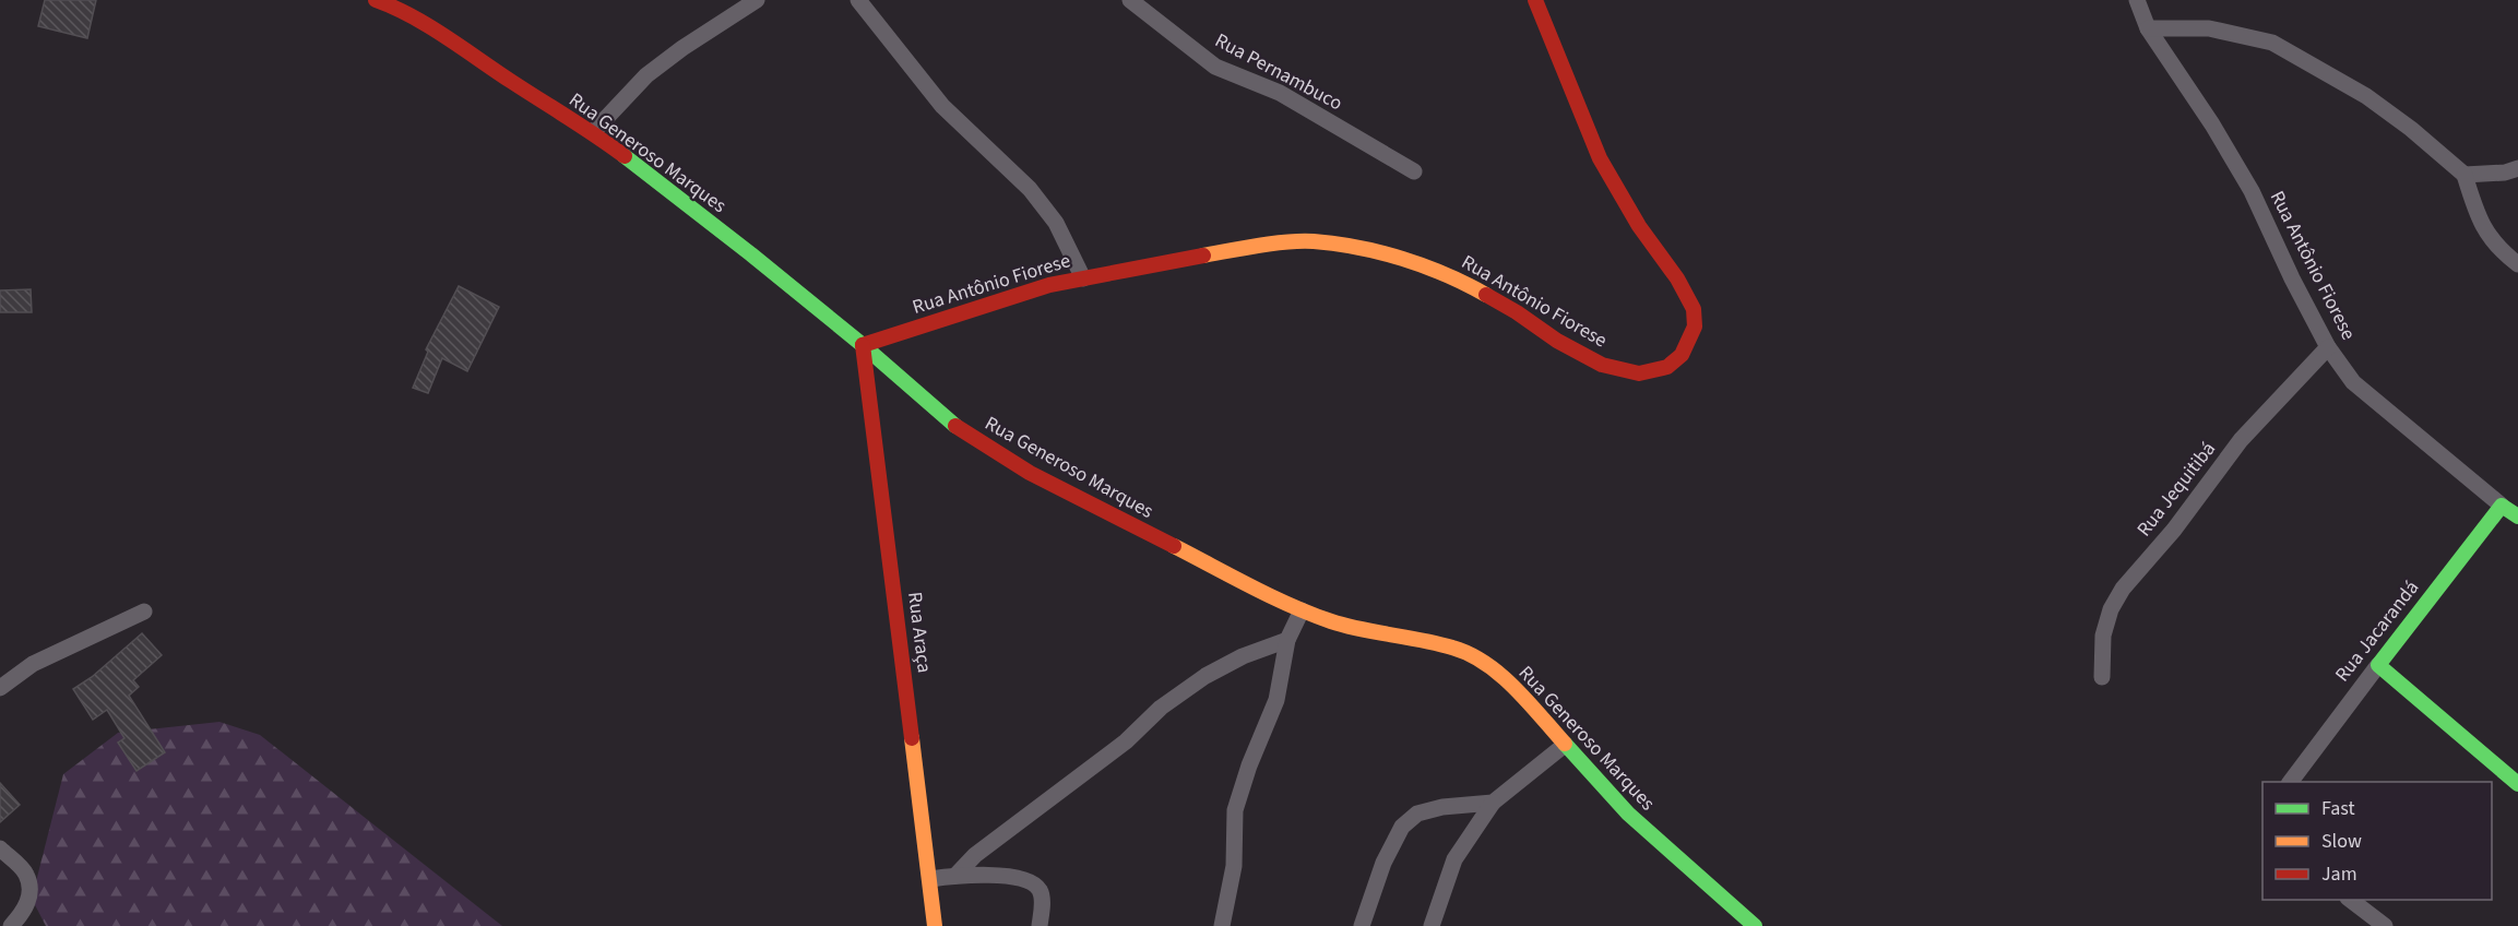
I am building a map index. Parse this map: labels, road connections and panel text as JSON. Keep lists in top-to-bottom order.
{
  "streets": {
    "street": [
      "Rua Pernambuco",
      "Rua Generoso Marques",
      "Rua Antônio Fiorese",
      "Rua Jequitibá",
      "Rua Jacarandá",
      "Rua Araça"
    ]
  },
  "crossings": [
    ["Rua Generoso Marques", "Rua Antônio Fiorese"],
    ["Rua Generoso Marques", "Rua Araça"],
    ["Rua Antônio Fiorese", "Rua Jequitibá"],
    ["Rua Antônio Fiorese", "Rua Jacarandá"],
    ["Rua Antônio Fiorese", "Rua Araça"]
  ],
  "legend": ["Fast", "Slow", "Jam"]
}
